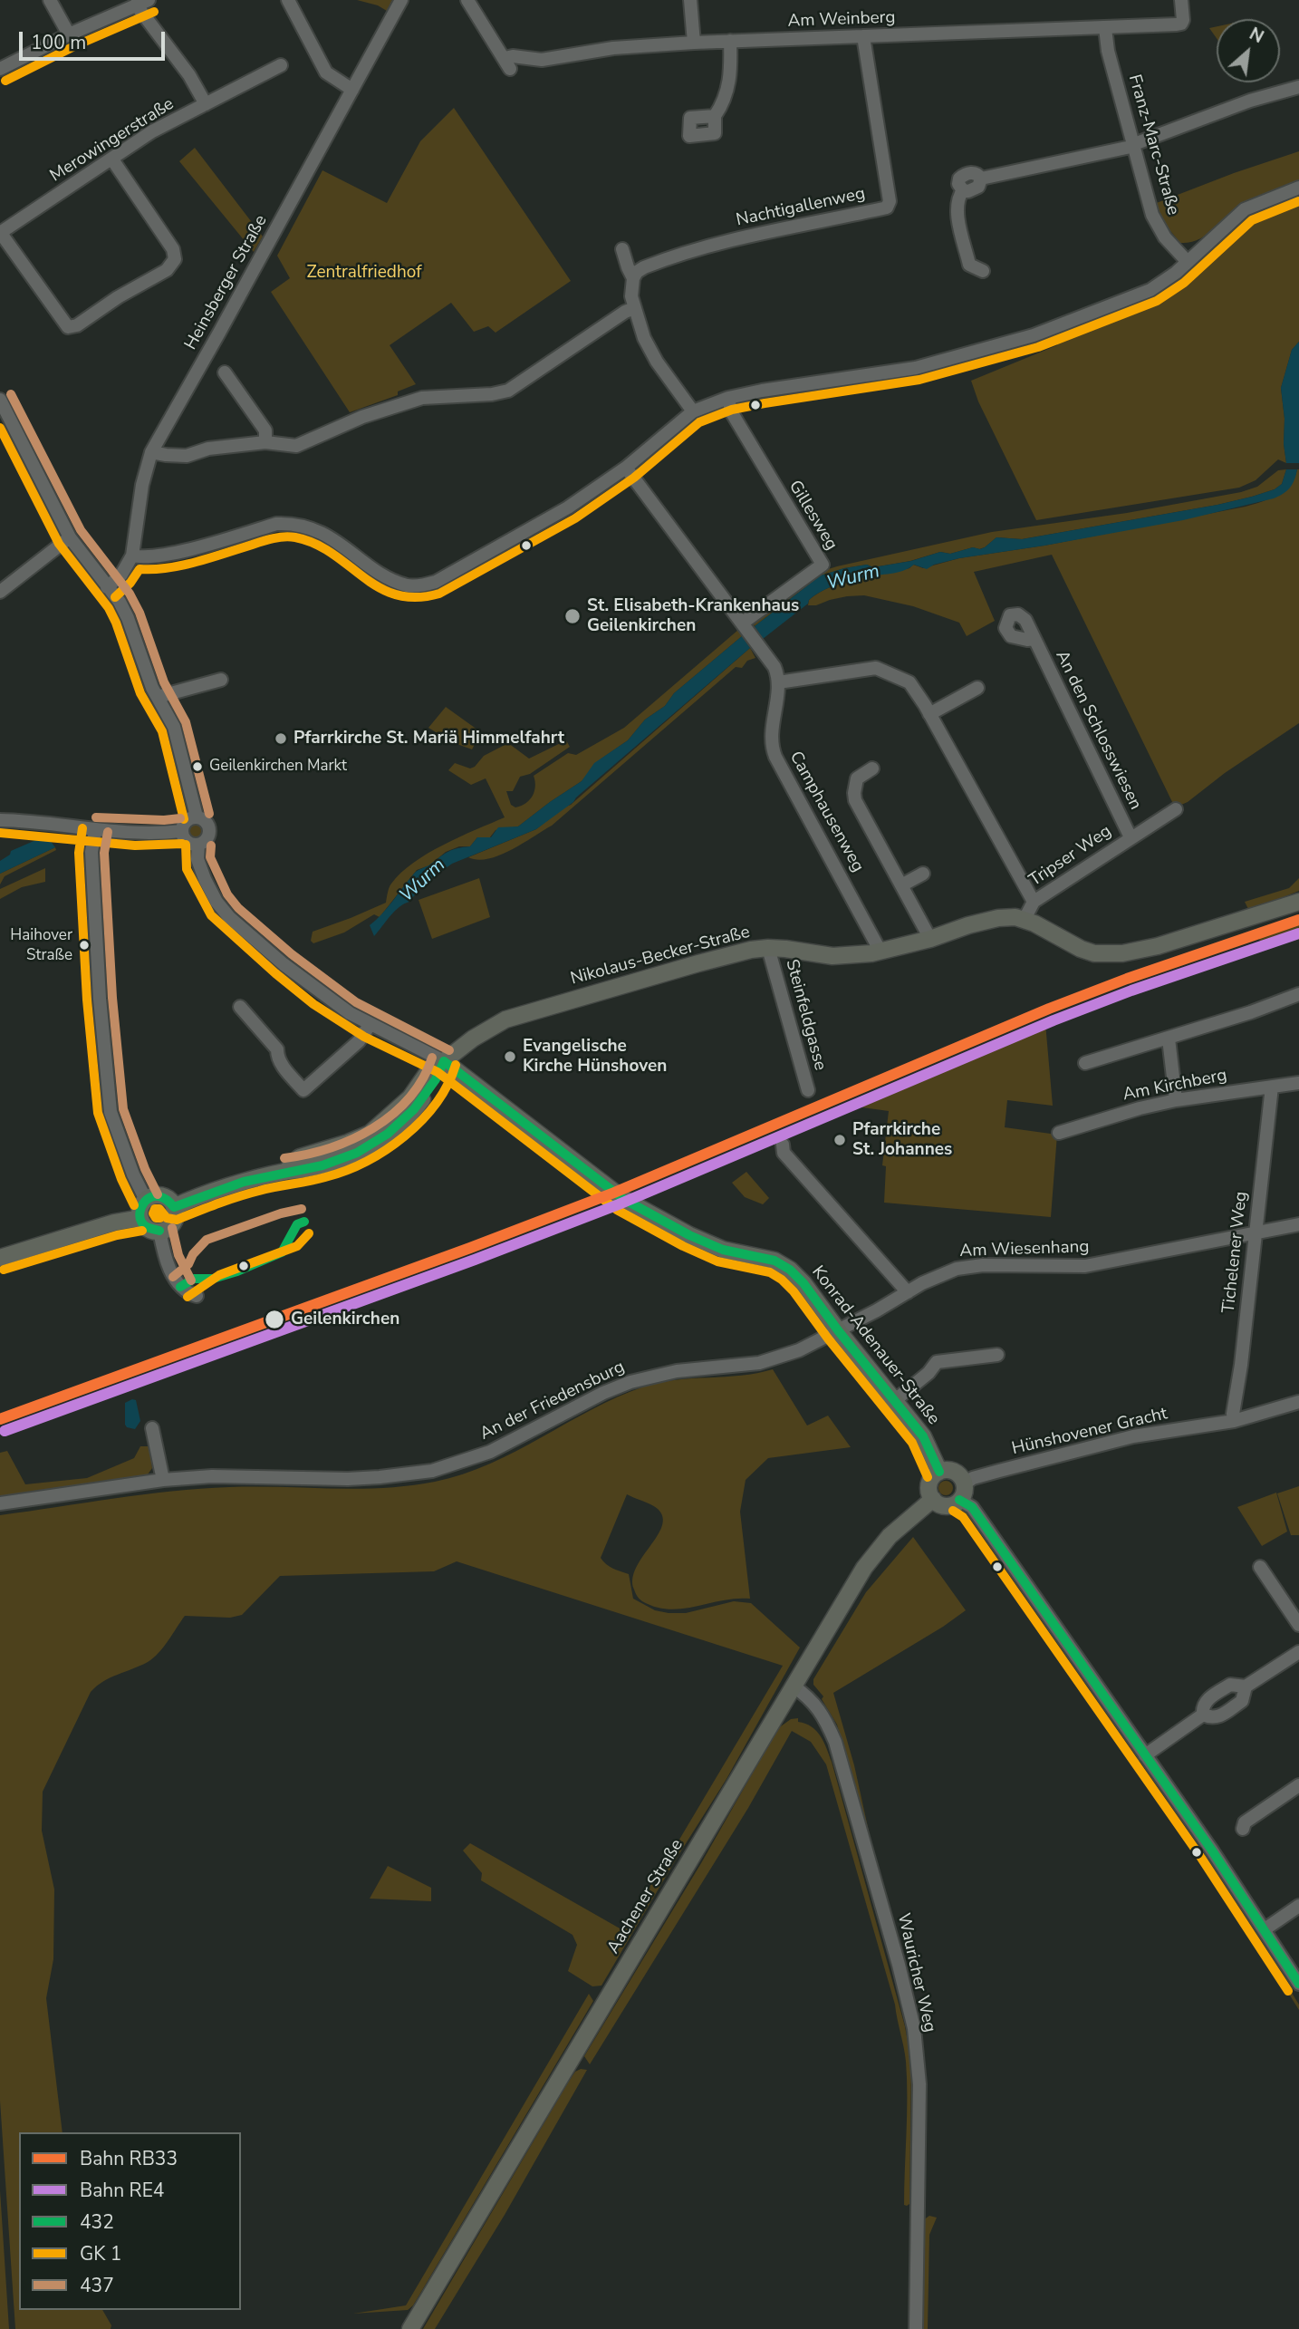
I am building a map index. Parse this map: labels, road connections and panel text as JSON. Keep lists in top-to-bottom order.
{
  "streets": {
    "main road": ["Nikolaus-Becker-Straße", "Konrad-Adenauer-Straße", "Aachener Straße"],
    "street": [
      "Am Weinberg",
      "Merowingerstraße",
      "Franz-Marc-Straße",
      "Nachtigallenweg",
      "Heinsberger Straße",
      "Gillesweg",
      "An den Schlosswiesen",
      "Camphausenweg",
      "Tripser Weg",
      "Steinfeldgasse",
      "Am Kirchberg",
      "Am Wiesenhang",
      "Tichelener Weg",
      "An der Friedensburg",
      "Hünshovener Gracht",
      "Wauricher Weg"
    ]
  },
  "crossings": [
    ["Am Weinberg", "Franz-Marc-Straße"],
    ["Am Weinberg", "Nachtigallenweg"],
    ["An den Schlosswiesen", "Tripser Weg"],
    ["Camphausenweg", "Nikolaus-Becker-Straße"],
    ["Tripser Weg", "Nikolaus-Becker-Straße"],
    ["Nikolaus-Becker-Straße", "Steinfeldgasse"],
    ["Nikolaus-Becker-Straße", "Konrad-Adenauer-Straße"],
    ["Am Kirchberg", "Tichelener Weg"],
    ["Am Wiesenhang", "Tichelener Weg"],
    ["Am Wiesenhang", "Konrad-Adenauer-Straße"],
    ["Am Wiesenhang", "An der Friedensburg"],
    ["Tichelener Weg", "Hünshovener Gracht"],
    ["Konrad-Adenauer-Straße", "An der Friedensburg"],
    ["Konrad-Adenauer-Straße", "Hünshovener Gracht"],
    ["Konrad-Adenauer-Straße", "Aachener Straße"],
    ["Hünshovener Gracht", "Aachener Straße"],
    ["Aachener Straße", "Wauricher Weg"]
  ],
  "water": ["Wurm"],
  "parks": ["Zentralfriedhof"],
  "places": [
    "St. Elisabeth-Krankenhaus Geilenkirchen",
    "Pfarrkirche St. Mariä Himmelfahrt",
    "Geilenkirchen Markt",
    "Haihover Straße",
    "Evangelische Kirche Hünshoven",
    "Pfarrkirche St. Johannes",
    "Geilenkirchen"
  ],
  "lines": [
    "transit line 437",
    "rail line RB33",
    "rail line RE4",
    "transit line 432"
  ],
  "legend": [
    "Bahn RB33",
    "Bahn RE4",
    "432",
    "GK 1",
    "437"
  ],
  "scale_bar": "100 m",
  "north": "top right"
}
